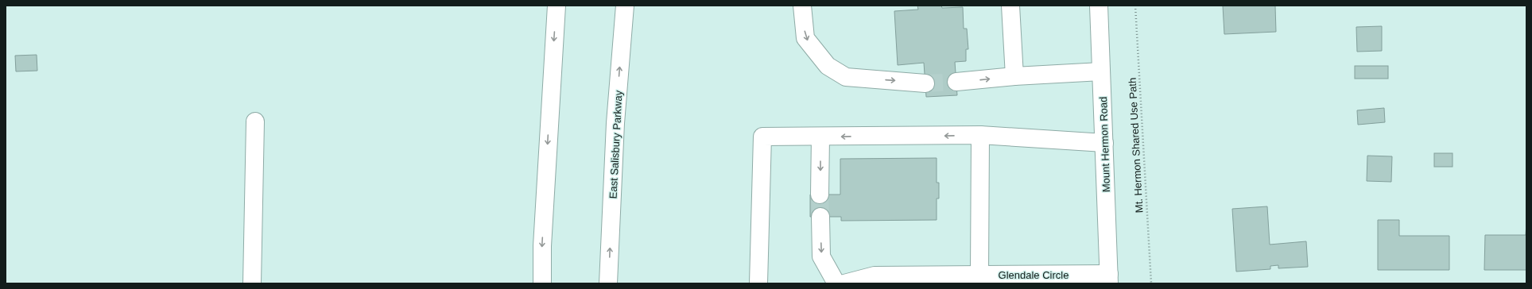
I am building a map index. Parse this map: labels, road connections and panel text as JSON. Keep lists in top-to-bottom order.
{
  "streets": {
    "main road": ["East Salisbury Parkway", "Mount Hermon Road", "Glendale Circle"],
    "path": ["Mt. Hermon Shared Use Path"]
  },
  "crossings": [
    ["Mount Hermon Road", "Glendale Circle"]
  ]
}
